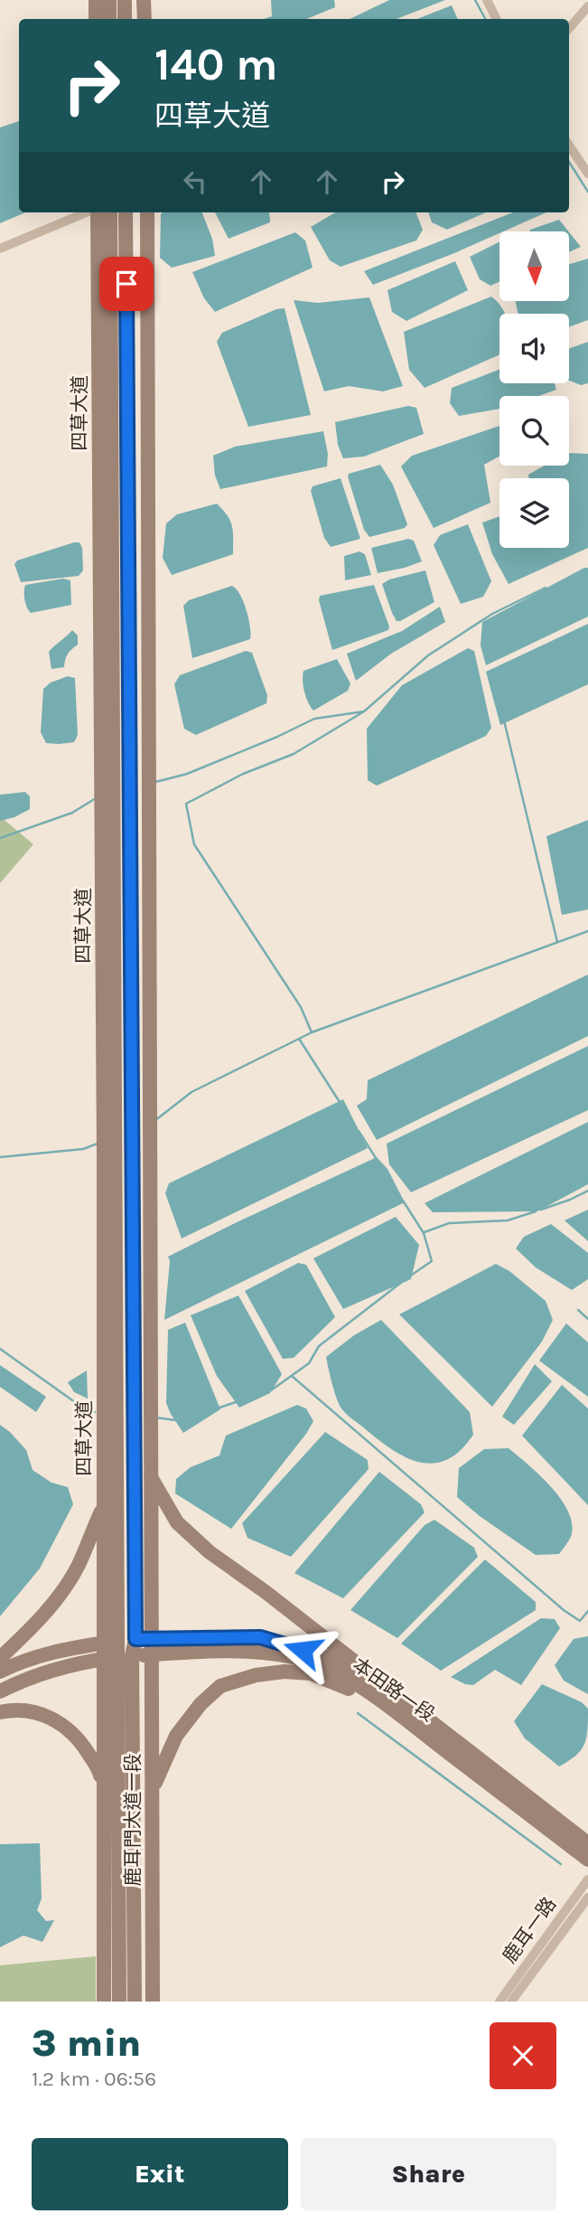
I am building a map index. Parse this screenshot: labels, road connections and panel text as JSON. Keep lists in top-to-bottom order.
{
  "streets": {
    "street": [
      "四草大道",
      "本田路一段",
      "鹿耳門大道一段",
      "鹿耳一路"
    ]
  },
  "crossings": [
    ["四草大道", "本田路一段"],
    ["四草大道", "鹿耳門大道一段"],
    ["本田路一段", "鹿耳門大道一段"]
  ],
  "north": "bottom",
  "page": {
    "turn": ["140 m", "四草大道"],
    "heading": ["3 min", "1.2 km · 06:56"],
    "buttons": ["Exit", "Share"]
  }
}
